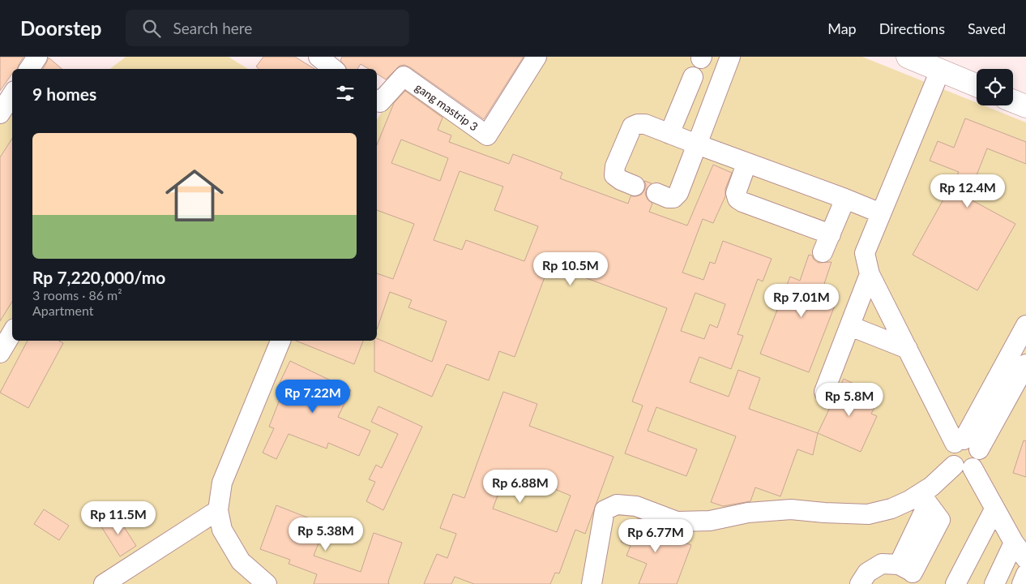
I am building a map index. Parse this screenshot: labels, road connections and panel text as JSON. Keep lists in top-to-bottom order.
{
  "streets": {
    "street": ["gang mastrip 3"]
  },
  "page": {
    "header": "Doorstep",
    "search": "Search here",
    "nav": ["Map", "Directions", "Saved"],
    "heading": "9 homes",
    "list": [
      {
        "name": "Rp 7,220,000/mo",
        "note": "3 rooms · 86 m² · Apartment"
      }
    ],
    "price": [
      "Rp 12.4M",
      "Rp 10.5M",
      "Rp 7.01M",
      "Rp 7.22M",
      "Rp 5.8M",
      "Rp 6.88M",
      "Rp 11.5M",
      "Rp 5.38M",
      "Rp 6.77M"
    ]
  }
}
